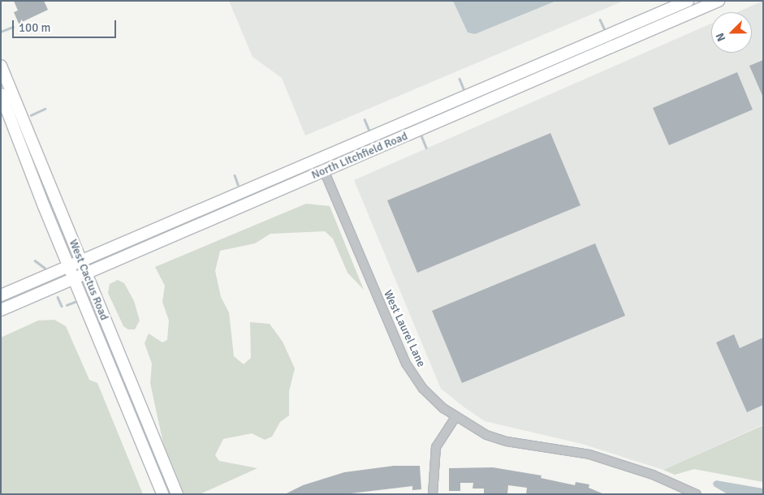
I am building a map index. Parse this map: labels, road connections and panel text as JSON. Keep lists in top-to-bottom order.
{
  "streets": {
    "main road": ["North Litchfield Road", "West Cactus Road"],
    "street": ["West Laurel Lane"]
  },
  "crossings": [
    ["North Litchfield Road", "West Cactus Road"],
    ["North Litchfield Road", "West Laurel Lane"]
  ],
  "scale_bar": "100 m",
  "north": "bottom left"
}
